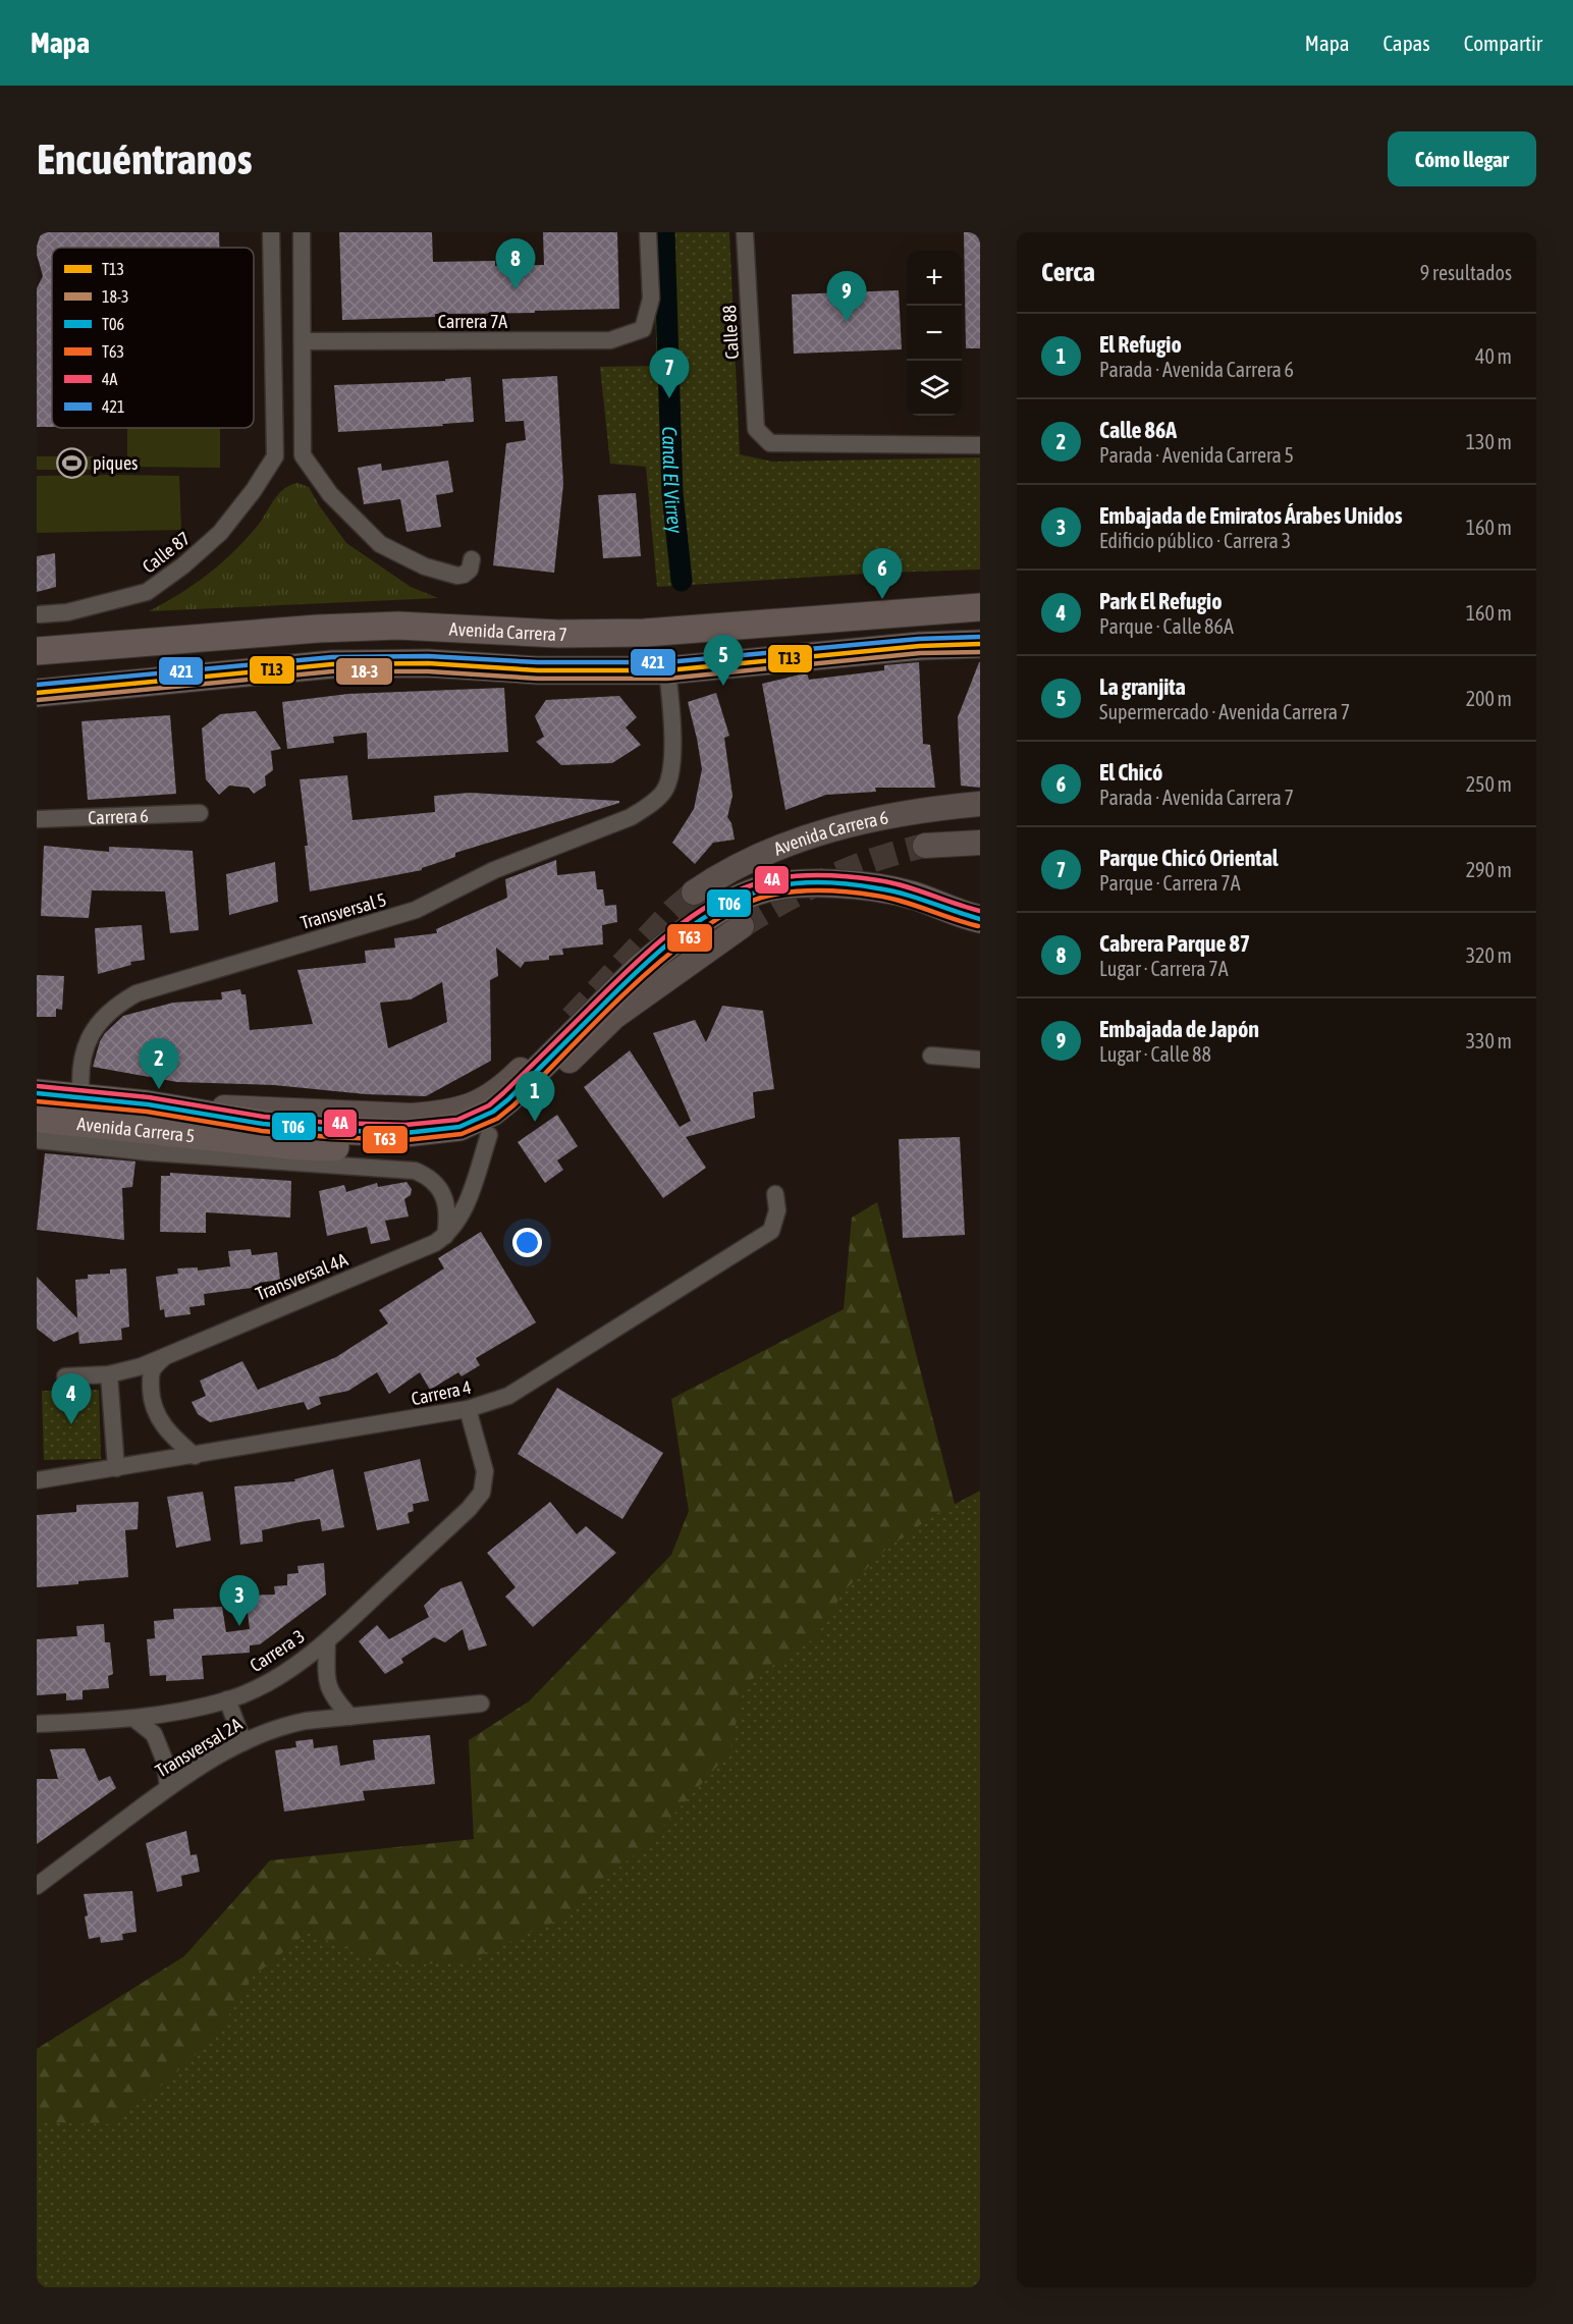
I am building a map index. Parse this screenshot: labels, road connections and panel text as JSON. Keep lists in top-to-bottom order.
{
  "streets": {
    "main road": ["Avenida Carrera 7", "Avenida Carrera 6", "Avenida Carrera 5"],
    "street": [
      "Carrera 7A",
      "Calle 88",
      "Calle 87",
      "Carrera 6",
      "Transversal 5",
      "Transversal 4A",
      "Carrera 4",
      "Carrera 3",
      "Transversal 2A"
    ]
  },
  "crossings": [
    ["Avenida Carrera 7", "Transversal 5"],
    ["Transversal 5", "Avenida Carrera 5"],
    ["Avenida Carrera 5", "Transversal 4A"],
    ["Carrera 4", "Carrera 3"]
  ],
  "water": ["Canal El Virrey"],
  "places": {
    "sports": ["piques"]
  },
  "lines": [
    "transit line 421",
    "transit line T13",
    "transit line 18-3",
    "transit line 4A",
    "transit line T06",
    "transit line T63"
  ],
  "legend": [
    "T13",
    "18-3",
    "T06",
    "T63",
    "4A",
    "421"
  ],
  "page": {
    "header": "Mapa",
    "nav": ["Mapa", "Capas", "Compartir"],
    "buttons": "Cómo llegar",
    "title": "Encuéntranos",
    "heading": ["Cerca", "9 resultados"],
    "pins": [
      "8",
      "9",
      "7",
      "6",
      "5",
      "2",
      "1",
      "4",
      "3"
    ],
    "map_buttons": ["+", "−"],
    "list": [
      {
        "mark": "1",
        "name": "El Refugio",
        "note": "Parada · Avenida Carrera 6",
        "value": "40 m"
      },
      {
        "mark": "2",
        "name": "Calle 86A",
        "note": "Parada · Avenida Carrera 5",
        "value": "130 m"
      },
      {
        "mark": "3",
        "name": "Embajada de Emiratos Árabes Unidos",
        "note": "Edificio público · Carrera 3",
        "value": "160 m"
      },
      {
        "mark": "4",
        "name": "Park El Refugio",
        "note": "Parque · Calle 86A",
        "value": "160 m"
      },
      {
        "mark": "5",
        "name": "La granjita",
        "note": "Supermercado · Avenida Carrera 7",
        "value": "200 m"
      },
      {
        "mark": "6",
        "name": "El Chicó",
        "note": "Parada · Avenida Carrera 7",
        "value": "250 m"
      },
      {
        "mark": "7",
        "name": "Parque Chicó Oriental",
        "note": "Parque · Carrera 7A",
        "value": "290 m"
      },
      {
        "mark": "8",
        "name": "Cabrera Parque 87",
        "note": "Lugar · Carrera 7A",
        "value": "320 m"
      },
      {
        "mark": "9",
        "name": "Embajada de Japón",
        "note": "Lugar · Calle 88",
        "value": "330 m"
      }
    ]
  }
}
